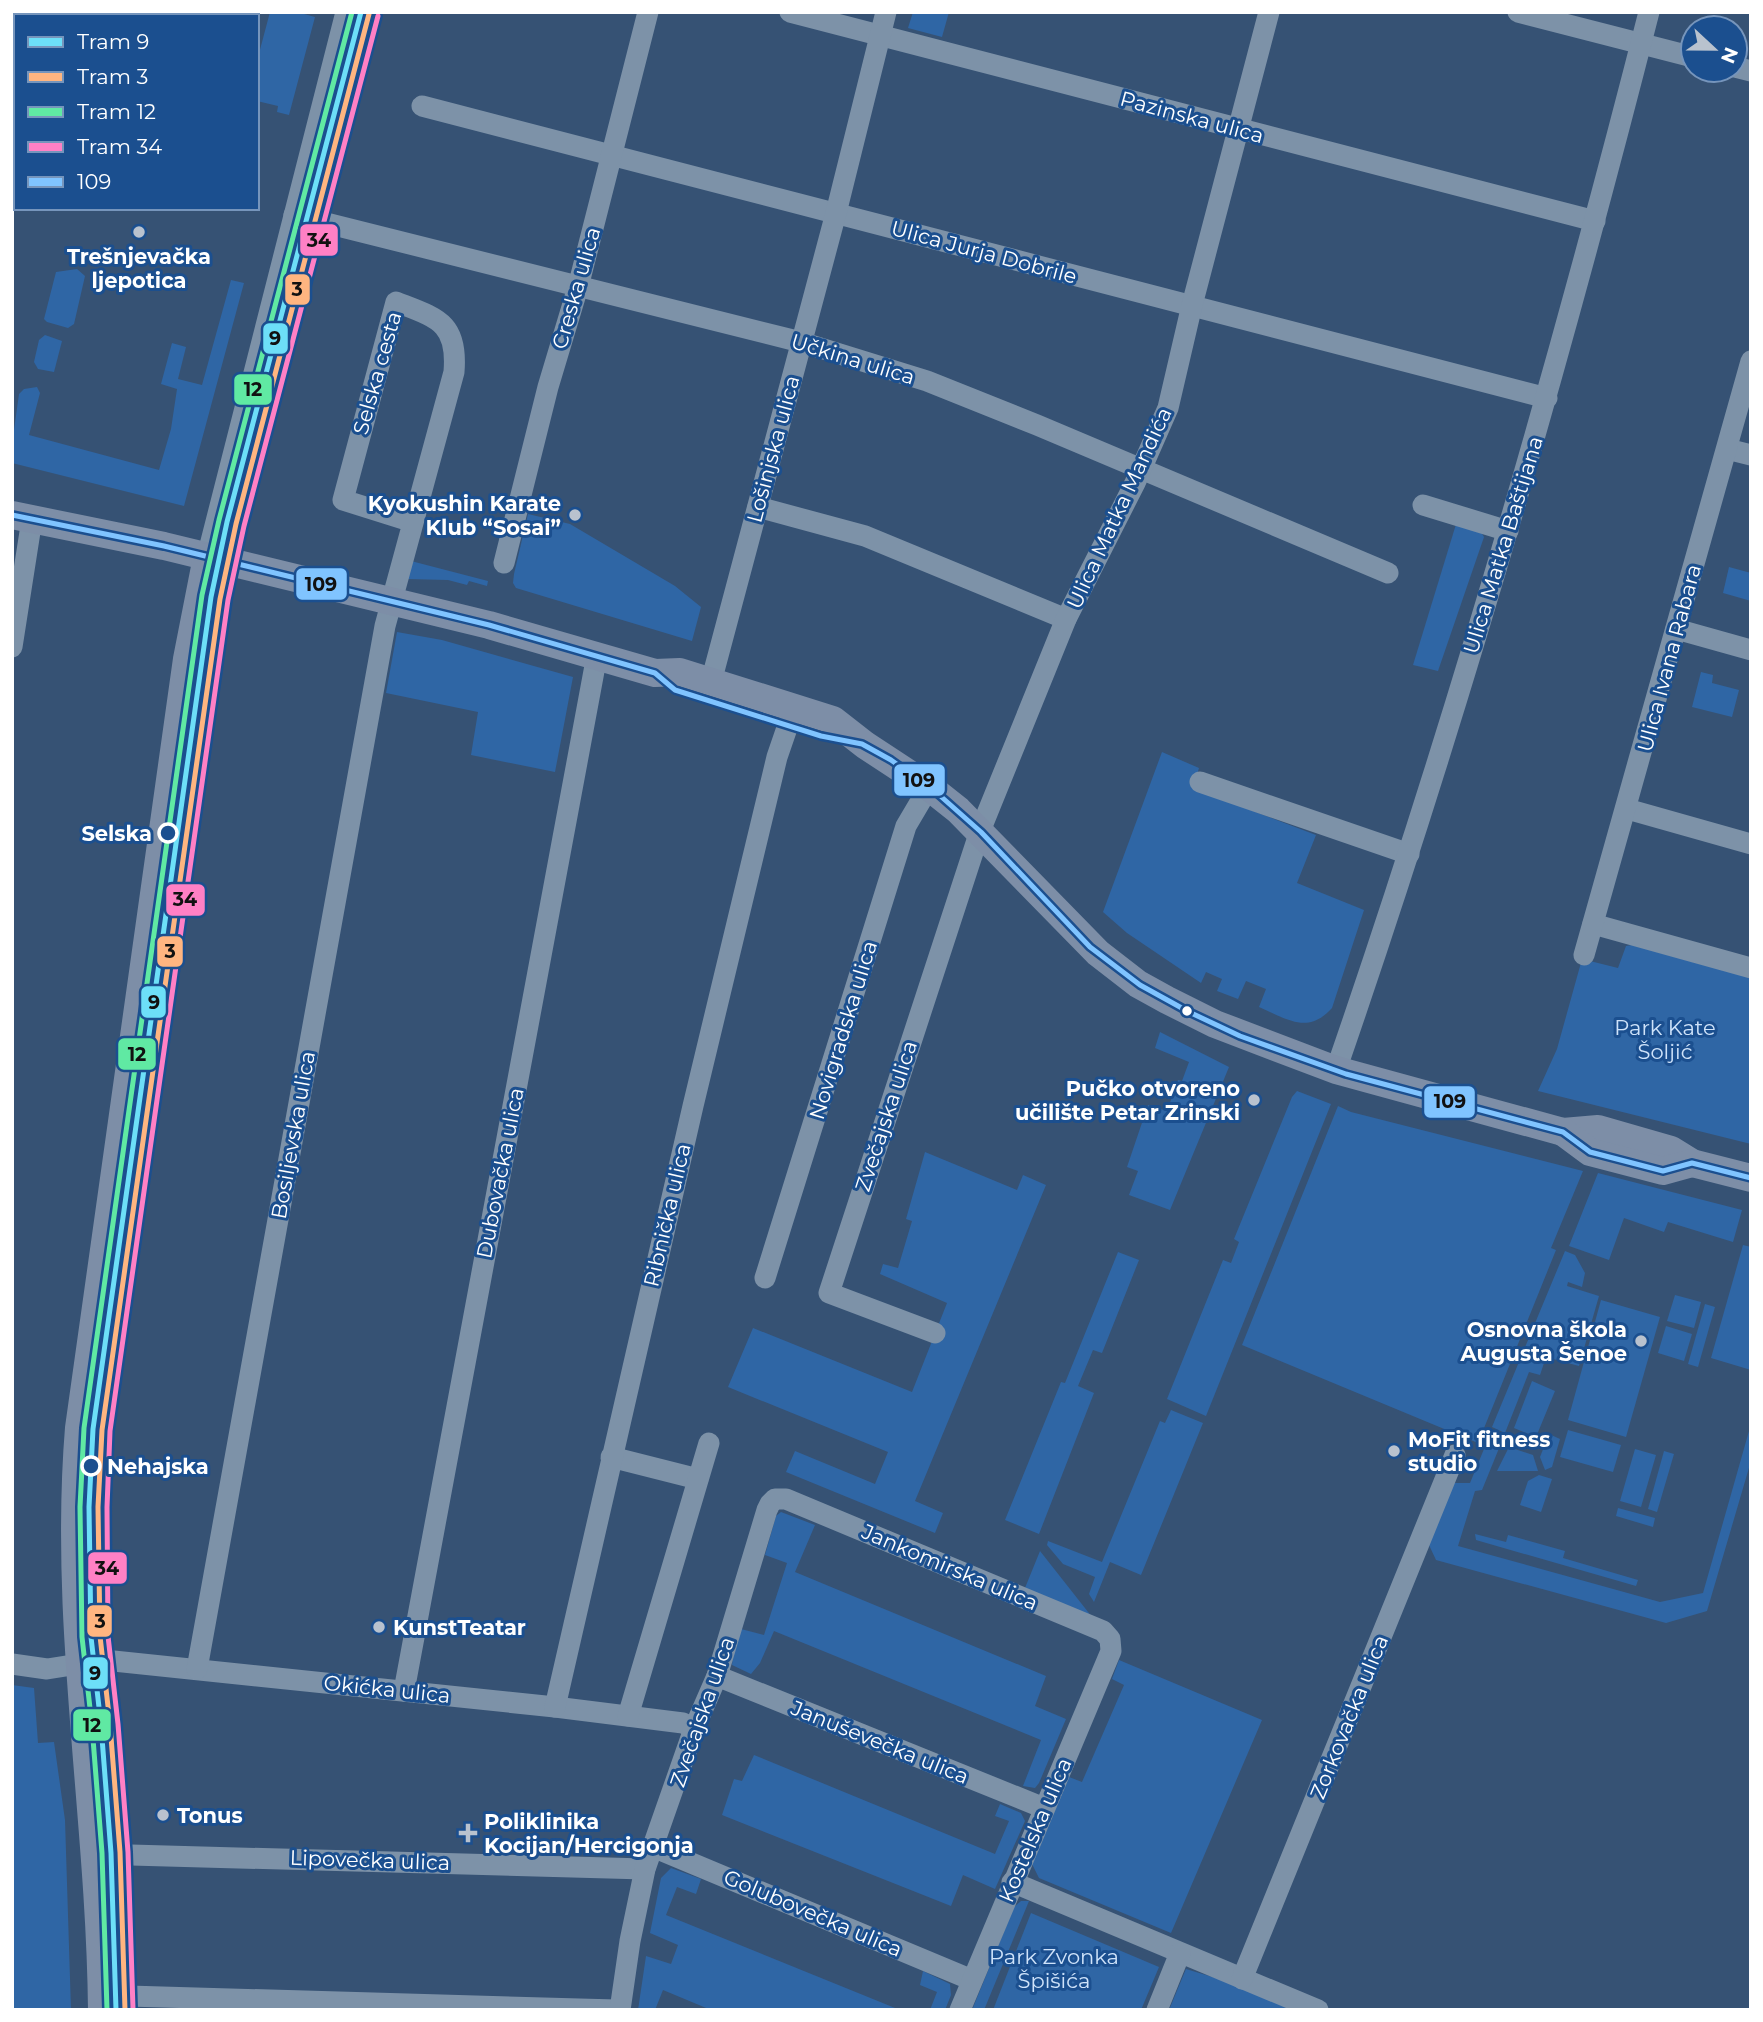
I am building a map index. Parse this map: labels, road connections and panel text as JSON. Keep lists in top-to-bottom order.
{
  "streets": {
    "street": [
      "Pazinska ulica",
      "Ulica Jurja Dobrile",
      "Creska ulica",
      "Učkina ulica",
      "Selska cesta",
      "Lošinjska ulica",
      "Ulica Matka Mandića",
      "Ulica Matka Baštijana",
      "Ulica Ivana Rabara",
      "Novigradska ulica",
      "Zvečajska ulica",
      "Bosiljevska ulica",
      "Dubovačka ulica",
      "Ribnička ulica",
      "Jankomirska ulica",
      "Okićka ulica",
      "Zorkovačka ulica",
      "Januševečka ulica",
      "Kostelska ulica",
      "Lipovečka ulica",
      "Golubovečka ulica"
    ]
  },
  "crossings": [
    ["Pazinska ulica", "Lošinjska ulica"],
    ["Pazinska ulica", "Ulica Matka Mandića"],
    ["Pazinska ulica", "Ulica Matka Baštijana"],
    ["Ulica Jurja Dobrile", "Creska ulica"],
    ["Ulica Jurja Dobrile", "Lošinjska ulica"],
    ["Ulica Jurja Dobrile", "Ulica Matka Mandića"],
    ["Ulica Jurja Dobrile", "Ulica Matka Baštijana"],
    ["Creska ulica", "Učkina ulica"],
    ["Učkina ulica", "Lošinjska ulica"],
    ["Učkina ulica", "Ulica Matka Mandića"],
    ["Selska cesta", "Bosiljevska ulica"],
    ["Ulica Matka Mandića", "Zvečajska ulica"],
    ["Zvečajska ulica", "Jankomirska ulica"],
    ["Zvečajska ulica", "Okićka ulica"],
    ["Zvečajska ulica", "Januševečka ulica"],
    ["Zvečajska ulica", "Lipovečka ulica"],
    ["Zvečajska ulica", "Golubovečka ulica"],
    ["Bosiljevska ulica", "Okićka ulica"],
    ["Dubovačka ulica", "Okićka ulica"],
    ["Ribnička ulica", "Okićka ulica"],
    ["Jankomirska ulica", "Kostelska ulica"],
    ["Januševečka ulica", "Kostelska ulica"],
    ["Kostelska ulica", "Golubovečka ulica"]
  ],
  "parks": ["Park Kate Šoljić", "Park Zvonka Špišića"],
  "places": {
    "other": [
      "Trešnjevačka ljepotica",
      "Kyokushin Karate Klub “Sosai”",
      "Selska",
      "Pučko otvoreno učilište Petar Zrinski",
      "Osnovna škola Augusta Šenoe",
      "MoFit fitness studio",
      "Nehajska",
      "KunstTeatar",
      "Tonus"
    ],
    "health": ["Poliklinika Kocijan/Hercigonja"]
  },
  "lines": [
    "tram line 9",
    "tram line 12",
    "tram line 3",
    "tram line 34",
    "transit line 109"
  ],
  "legend": [
    "Tram 9",
    "Tram 3",
    "Tram 12",
    "Tram 34",
    "109"
  ],
  "north": "right"
}
